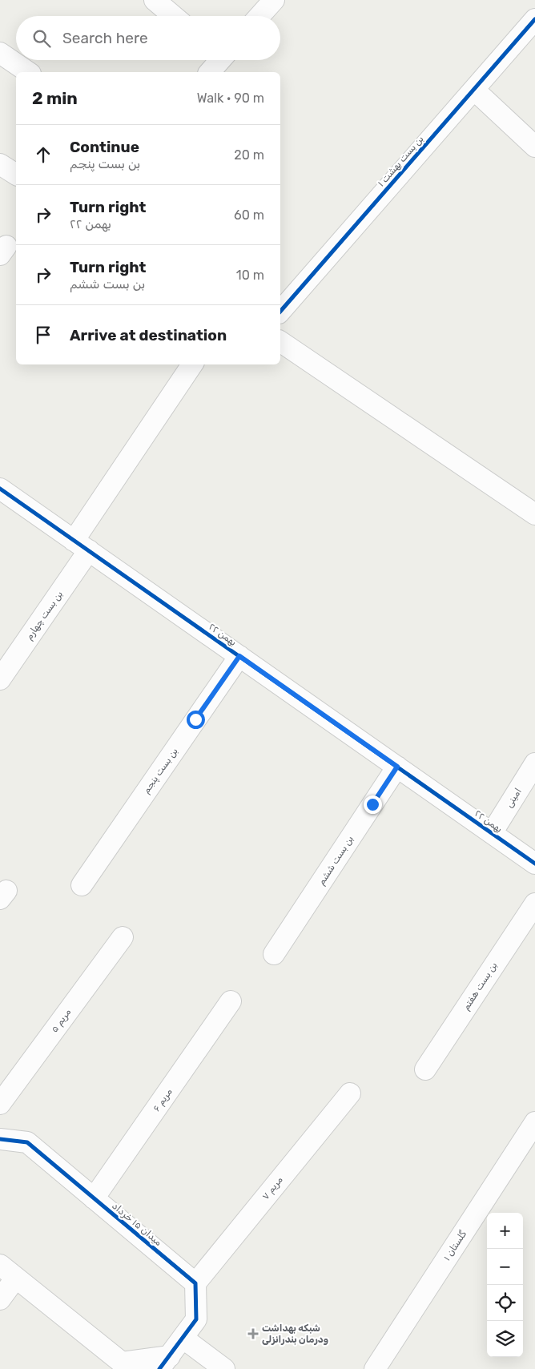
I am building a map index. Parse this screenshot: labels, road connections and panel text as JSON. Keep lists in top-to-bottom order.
{
  "streets": {
    "street": [
      "بن بست بهشت ۱",
      "بن بست چهارم",
      "۲۲ بهمن",
      "بن بست پنجم",
      "امینی",
      "بن بست ششم",
      "بن بست هفتم",
      "مریم ۵",
      "مریم ۶",
      "مریم ۷",
      "میدان ۱۵ خرداد",
      "گلستان ۱"
    ]
  },
  "crossings": [
    ["بن بست چهارم", "۲۲ بهمن"],
    ["۲۲ بهمن", "بن بست پنجم"],
    ["۲۲ بهمن", "امینی"],
    ["۲۲ بهمن", "بن بست ششم"],
    ["مریم ۶", "میدان ۱۵ خرداد"],
    ["مریم ۷", "میدان ۱۵ خرداد"]
  ],
  "places": {
    "health": ["شبکه بهداشت ودرمان بندرانزلی"]
  },
  "page": {
    "search": "Search here",
    "heading": ["2 min", "Walk · 90 m"],
    "list": [
      ["Continue", "بن بست پنجم", "20 m"],
      ["Turn right", "۲۲ بهمن", "60 m"],
      ["Turn right", "بن بست ششم", "10 m"],
      "Arrive at destination"
    ],
    "map_buttons": ["+", "−"]
  }
}
